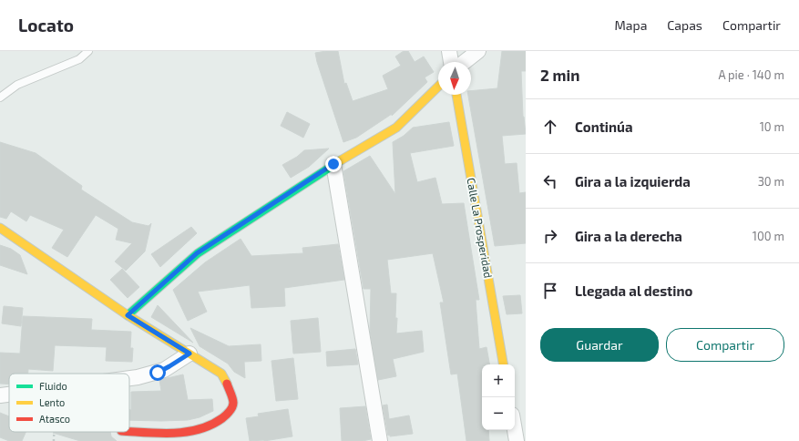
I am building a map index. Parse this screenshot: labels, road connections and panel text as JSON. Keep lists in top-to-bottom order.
{
  "streets": {
    "street": ["Calle La Prosperidad"]
  },
  "legend": ["Fluido", "Lento", "Atasco"],
  "north": "bottom",
  "page": {
    "header": "Locato",
    "nav": ["Mapa", "Capas", "Compartir"],
    "heading": ["2 min", "A pie · 140 m"],
    "list": [
      ["Continúa", "10 m"],
      ["Gira a la izquierda", "30 m"],
      ["Gira a la derecha", "100 m"],
      "Llegada al destino"
    ],
    "buttons": ["Guardar", "Compartir"],
    "map_buttons": ["+", "−"]
  }
}
